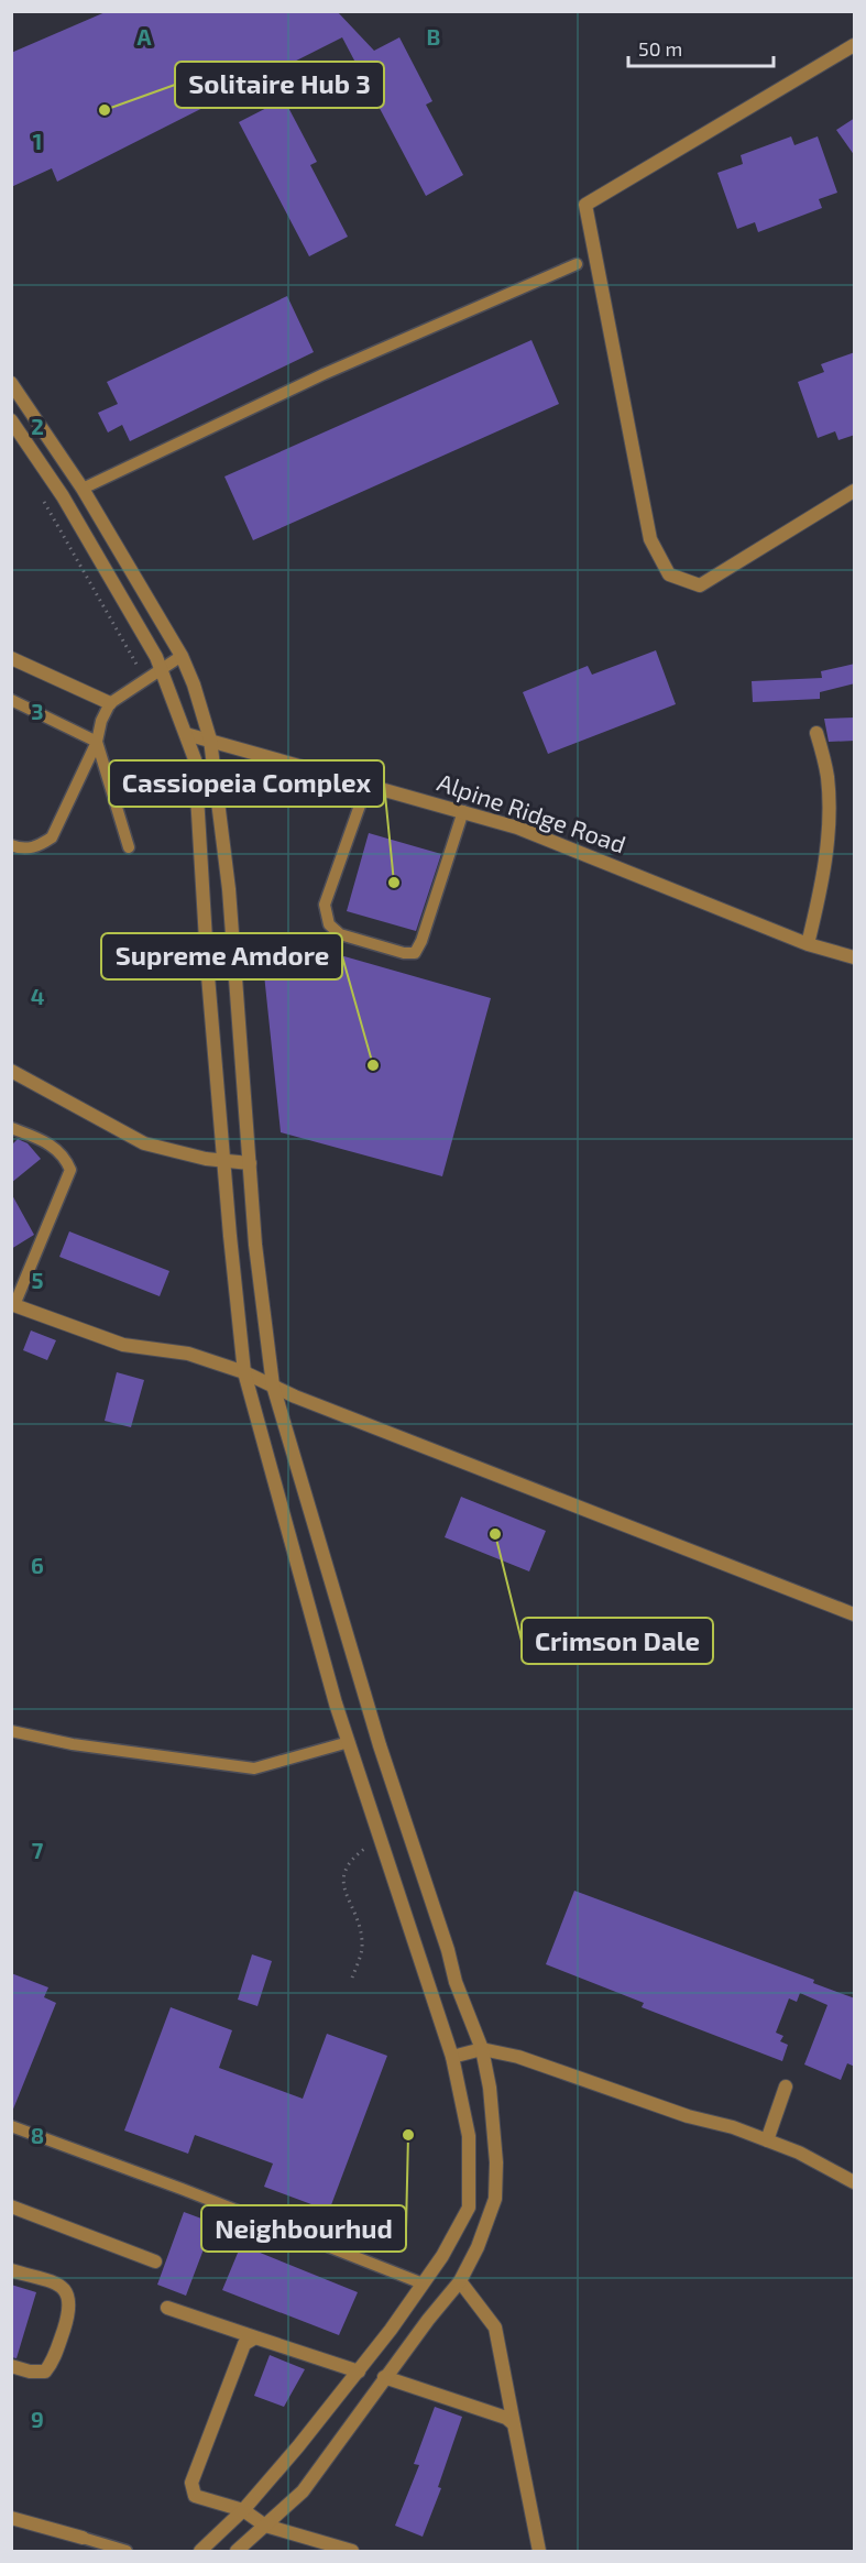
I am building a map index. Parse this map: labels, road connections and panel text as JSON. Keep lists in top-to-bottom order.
{
  "streets": {
    "street": ["Alpine Ridge Road"]
  },
  "places": [
    "Solitaire Hub 3",
    "Cassiopeia Complex",
    "Supreme Amdore",
    "Crimson Dale",
    "Neighbourhud"
  ],
  "scale_bar": "50 m",
  "grid": {
    "columns": ["A", "B"],
    "rows": [
      "1",
      "2",
      "3",
      "4",
      "5",
      "6",
      "7",
      "8",
      "9"
    ]
  }
}
